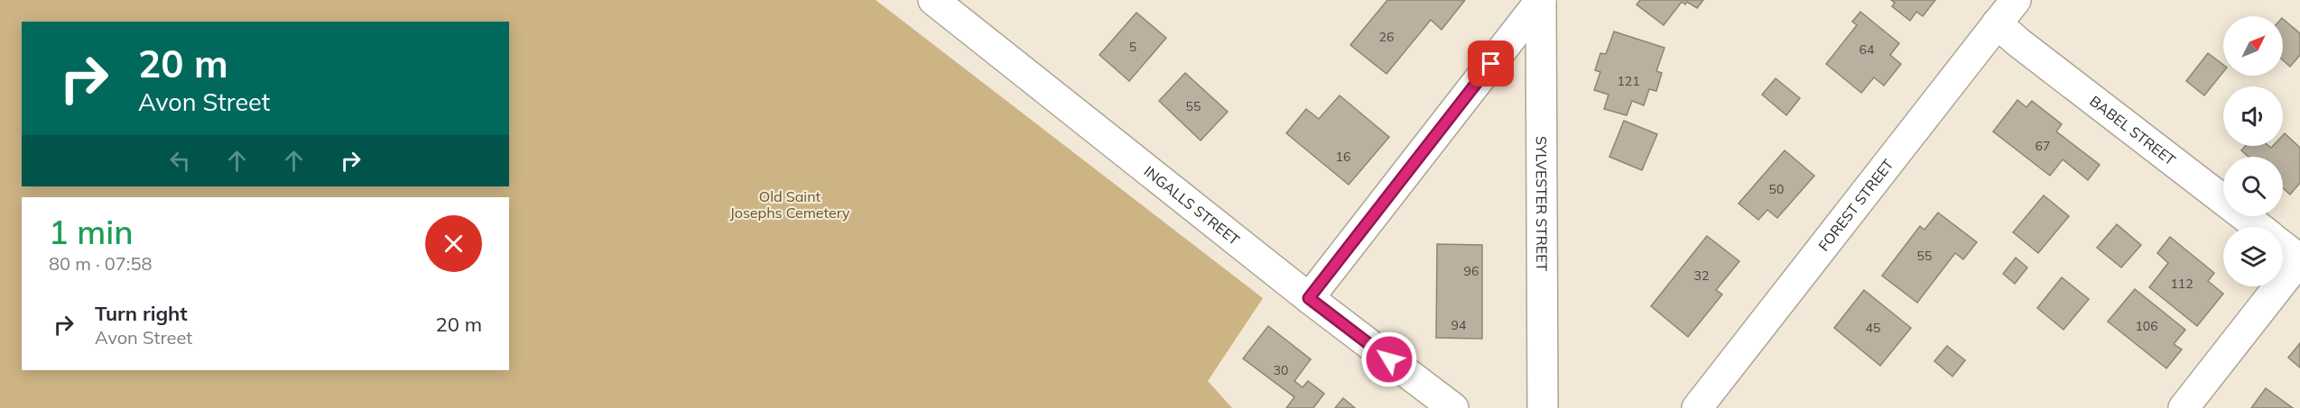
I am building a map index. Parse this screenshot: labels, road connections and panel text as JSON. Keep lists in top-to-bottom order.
{
  "streets": {
    "street": [
      "BABEL STREET",
      "SYLVESTER STREET",
      "FOREST STREET",
      "INGALLS STREET"
    ]
  },
  "crossings": [
    ["BABEL STREET", "FOREST STREET"]
  ],
  "parks": ["Old Saint Josephs Cemetery"],
  "house_numbers": [
    "26",
    "5",
    "64",
    "121",
    "55",
    "67",
    "16",
    "50",
    "55",
    "96",
    "32",
    "112",
    "94",
    "106",
    "45",
    "30"
  ],
  "north": "top right",
  "page": {
    "turn": ["20 m", "Avon Street"],
    "heading": ["1 min", "80 m · 07:58"],
    "list": [
      {
        "name": "Turn right",
        "note": "Avon Street",
        "value": "20 m"
      }
    ]
  }
}
